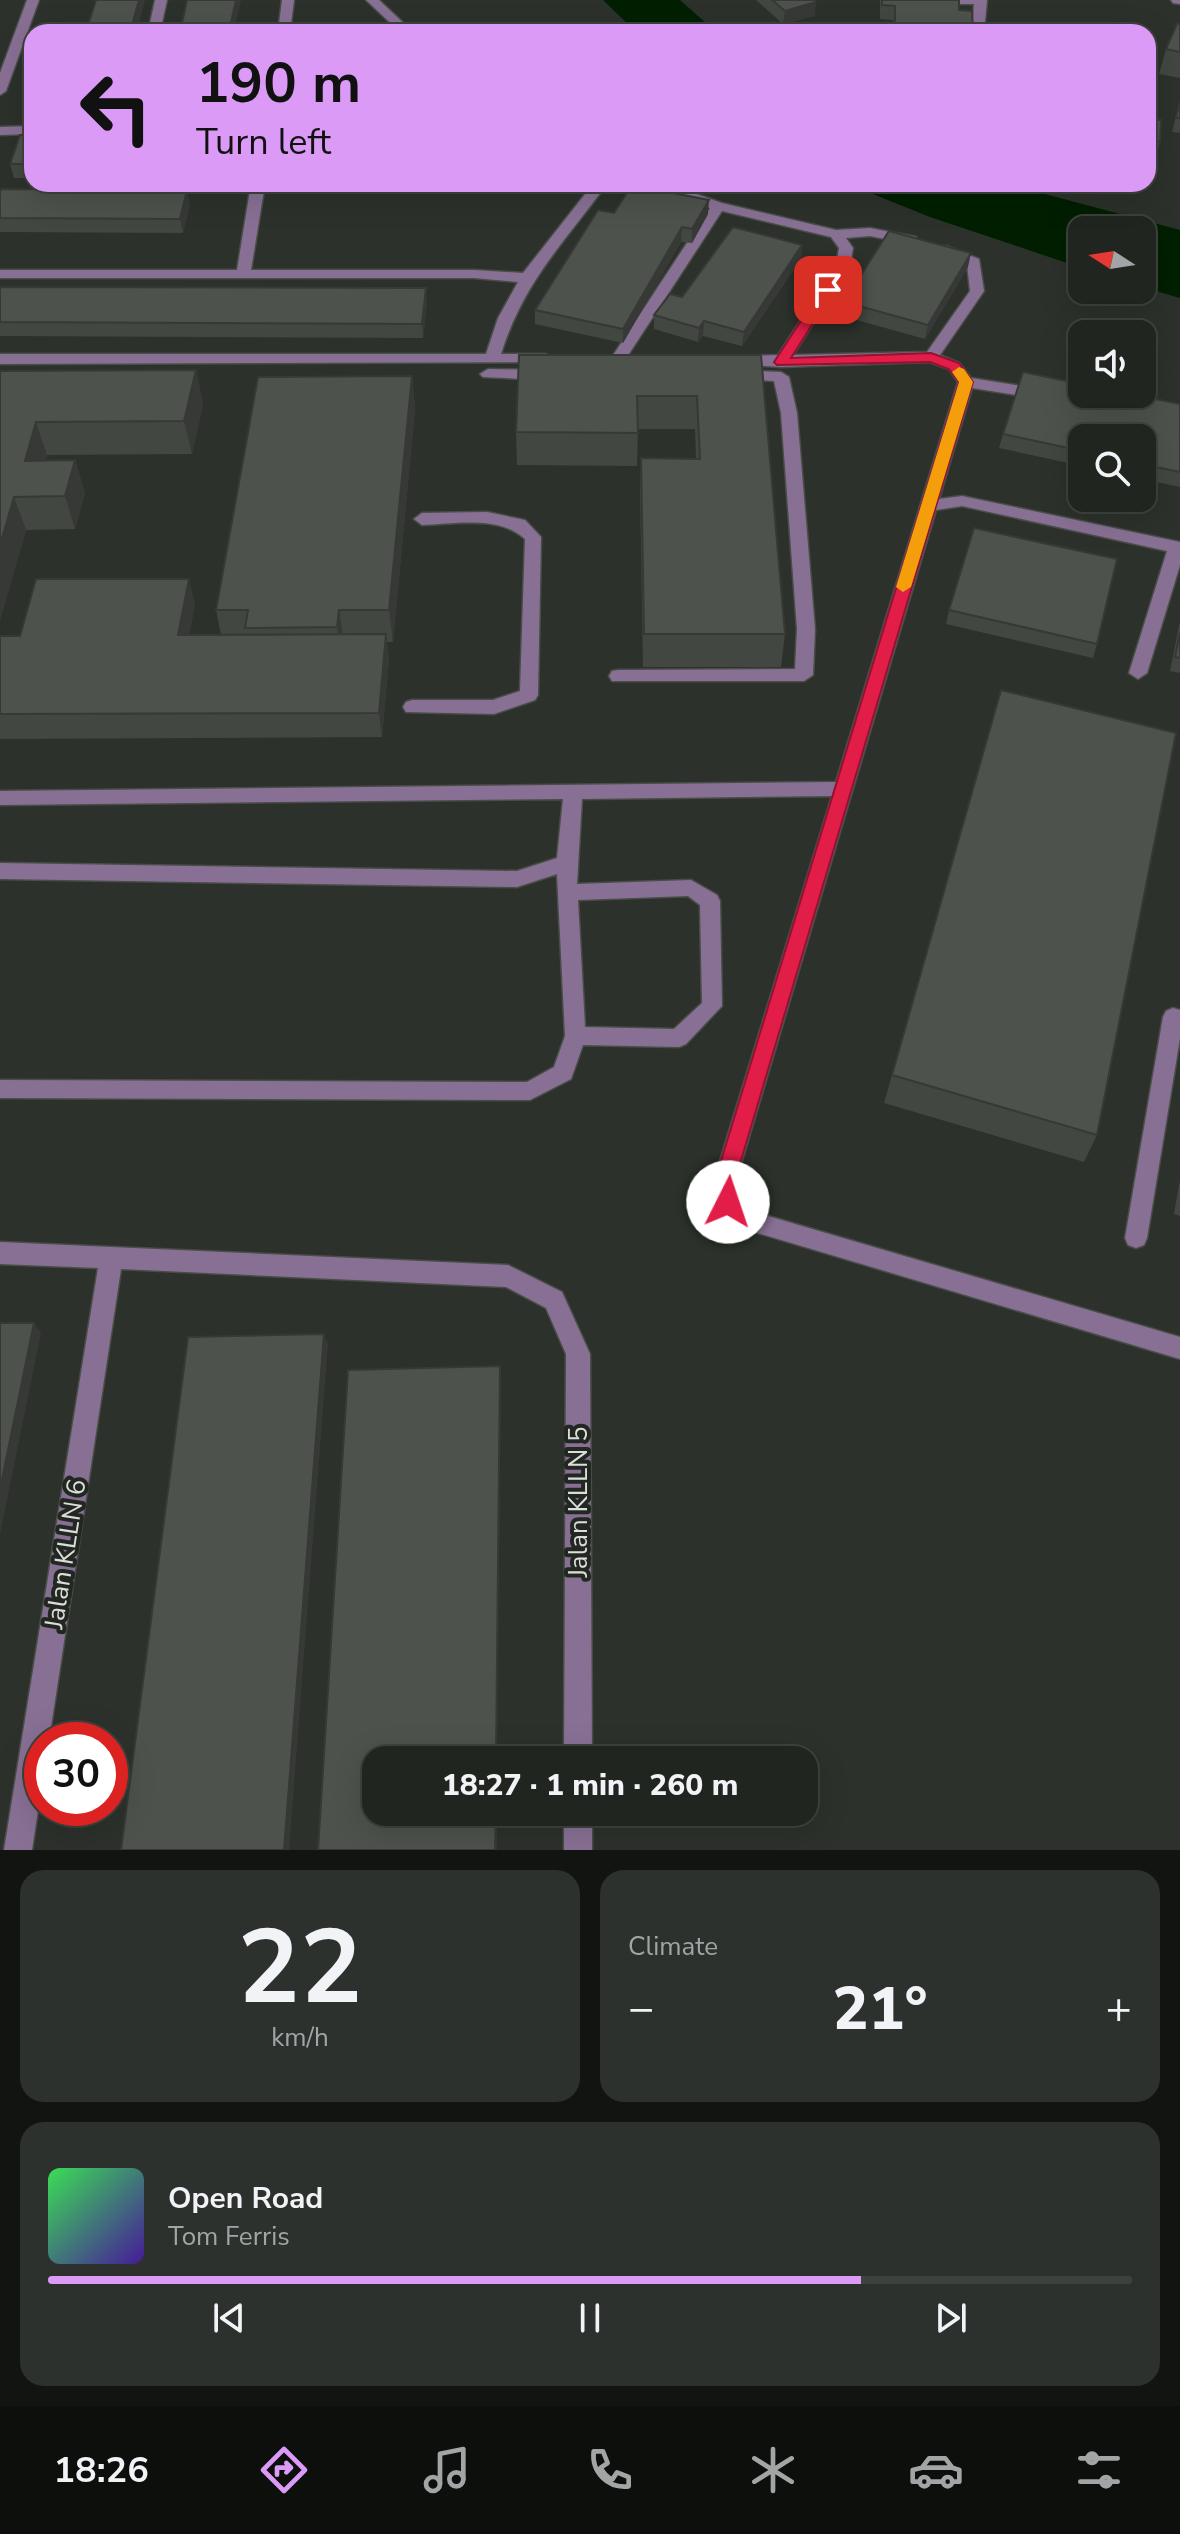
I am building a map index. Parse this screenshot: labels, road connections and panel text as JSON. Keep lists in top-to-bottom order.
{
  "streets": {
    "street": ["Jalan KLLN 5", "Jalan KLLN 6"]
  },
  "crossings": [
    ["Jalan KLLN 5", "Jalan KLLN 6"]
  ],
  "north": "left",
  "page": {
    "turn": ["190 m", "Turn left"],
    "limit": "30",
    "trip": "18:27 · 1 min · 260 m",
    "tile": [
      ["22", "km/h"],
      "Climate"
    ],
    "heat": ["−", "21°", "+"],
    "song": ["Open Road", "Tom Ferris"],
    "tabs": "18:26"
  }
}
